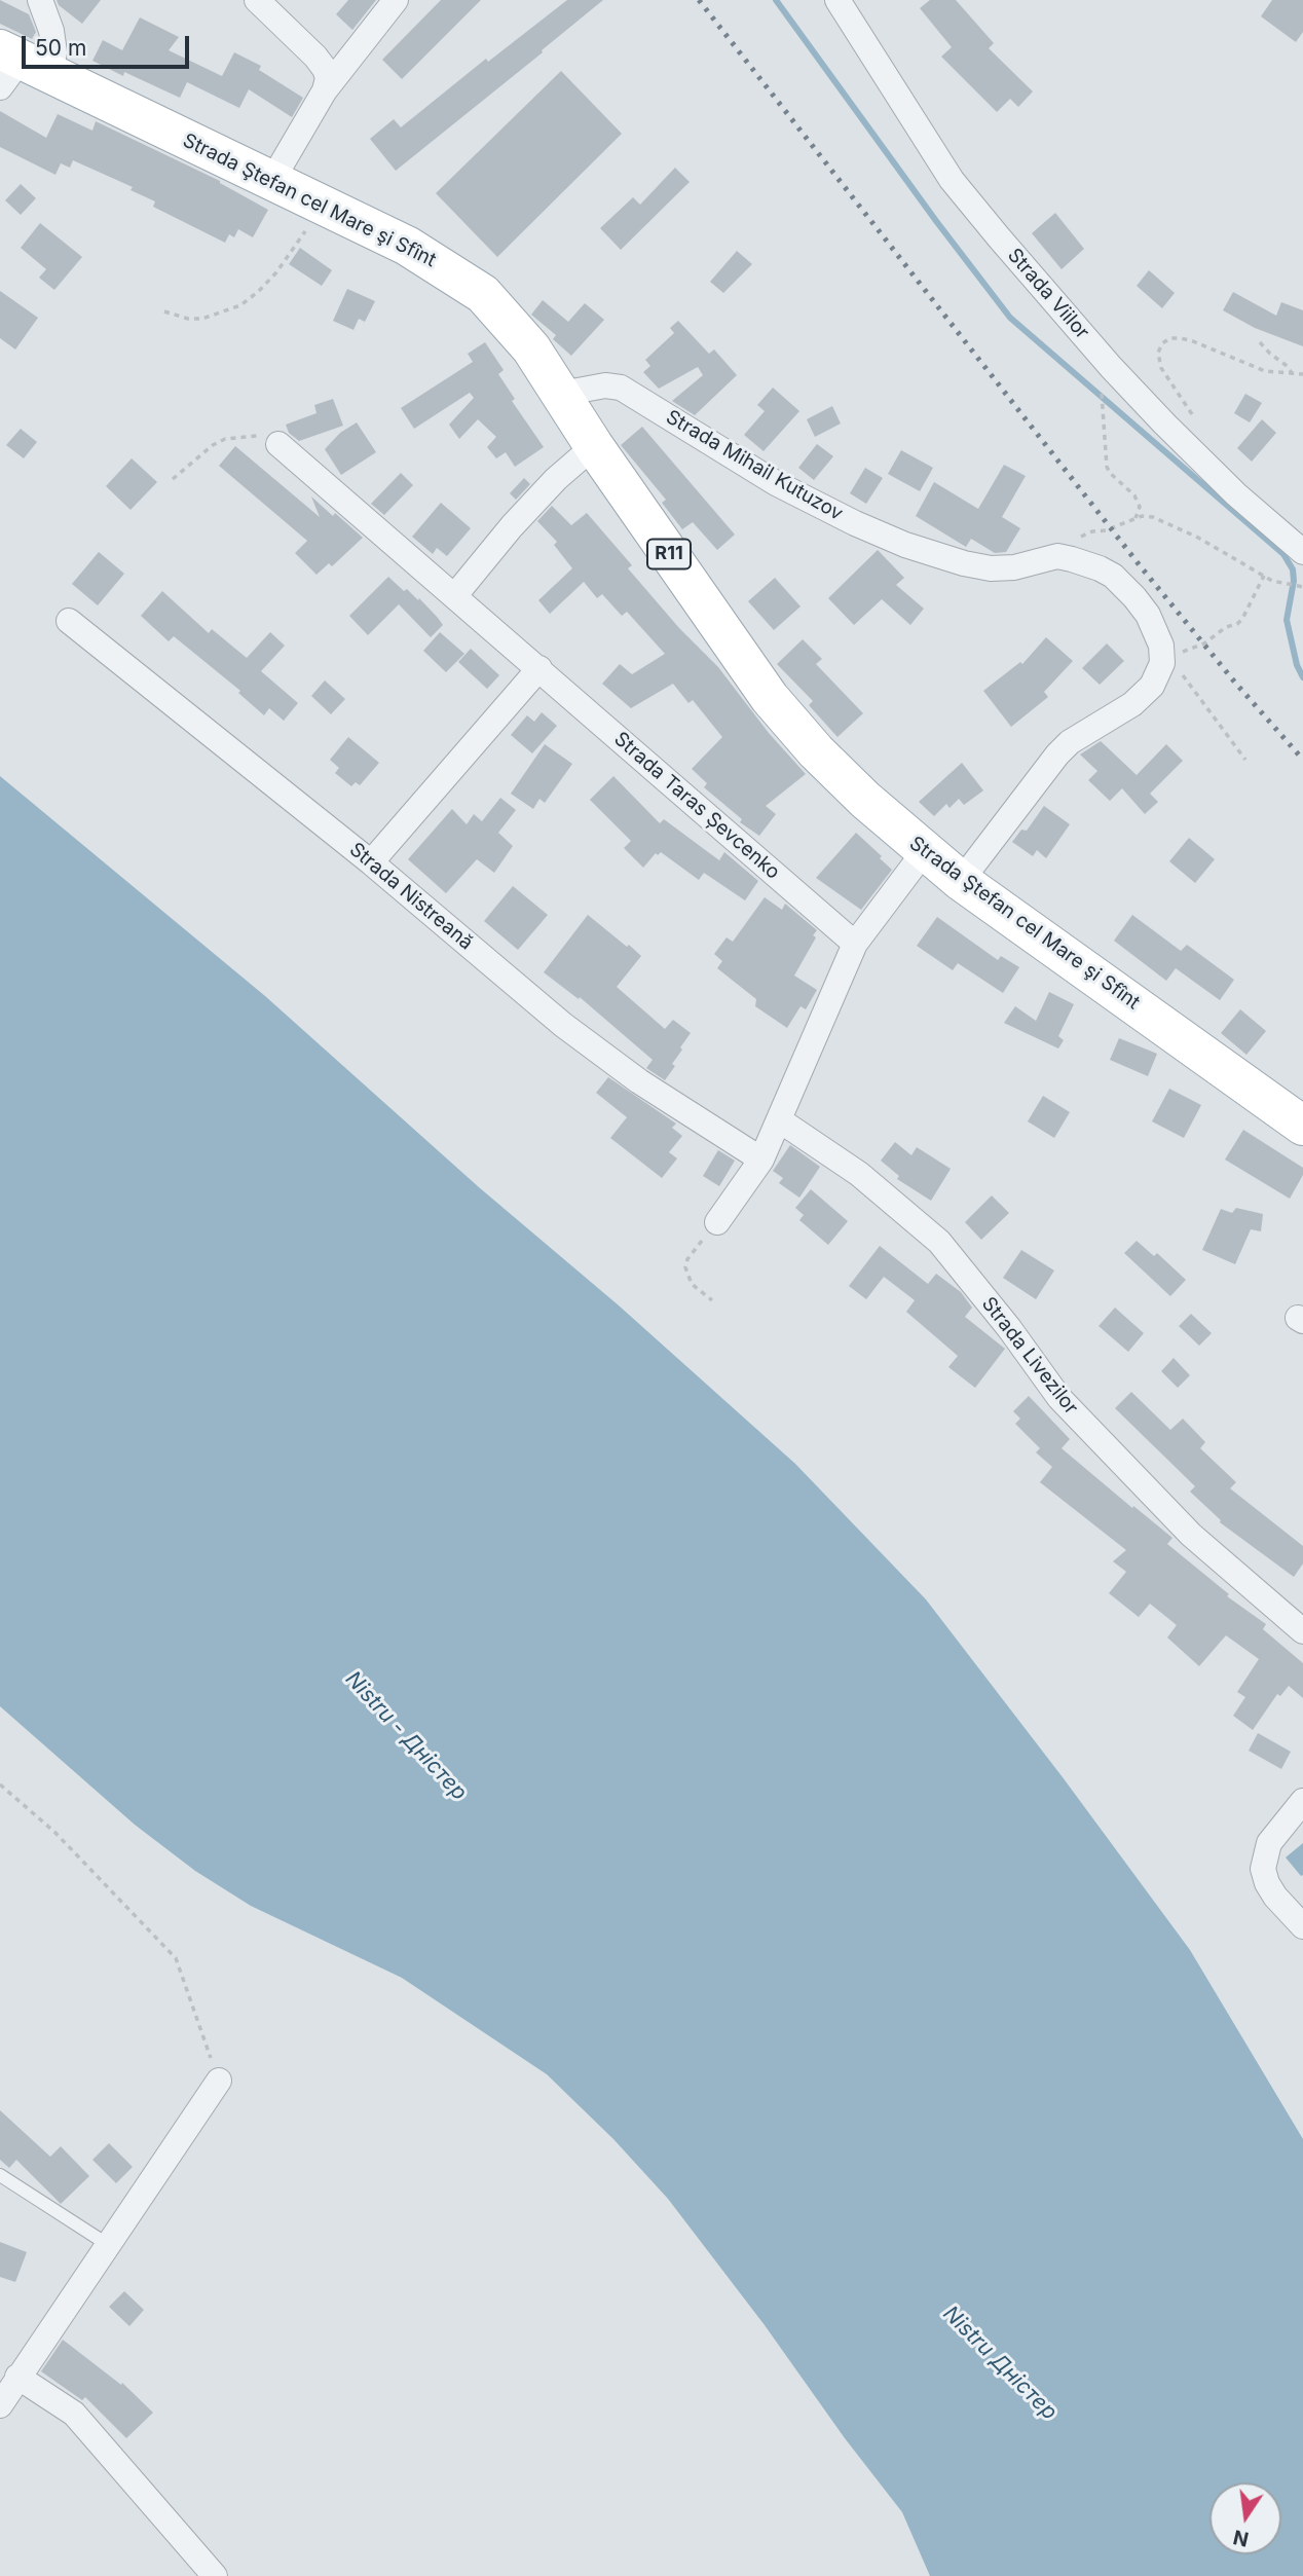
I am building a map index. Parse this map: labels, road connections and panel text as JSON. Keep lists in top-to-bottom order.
{
  "streets": {
    "main road": ["Strada Ştefan cel Mare şi Sfînt", "R11"],
    "street": [
      "Strada Viilor",
      "Strada Mihail Kutuzov",
      "Strada Taras Șevcenko",
      "Strada Nistreană",
      "Strada Livezilor"
    ]
  },
  "crossings": [
    ["Strada Ştefan cel Mare şi Sfînt", "Strada Mihail Kutuzov"]
  ],
  "water": ["Nistru - Дністер", "Nistru Дністер"],
  "scale_bar": "50 m",
  "north": "bottom"
}
